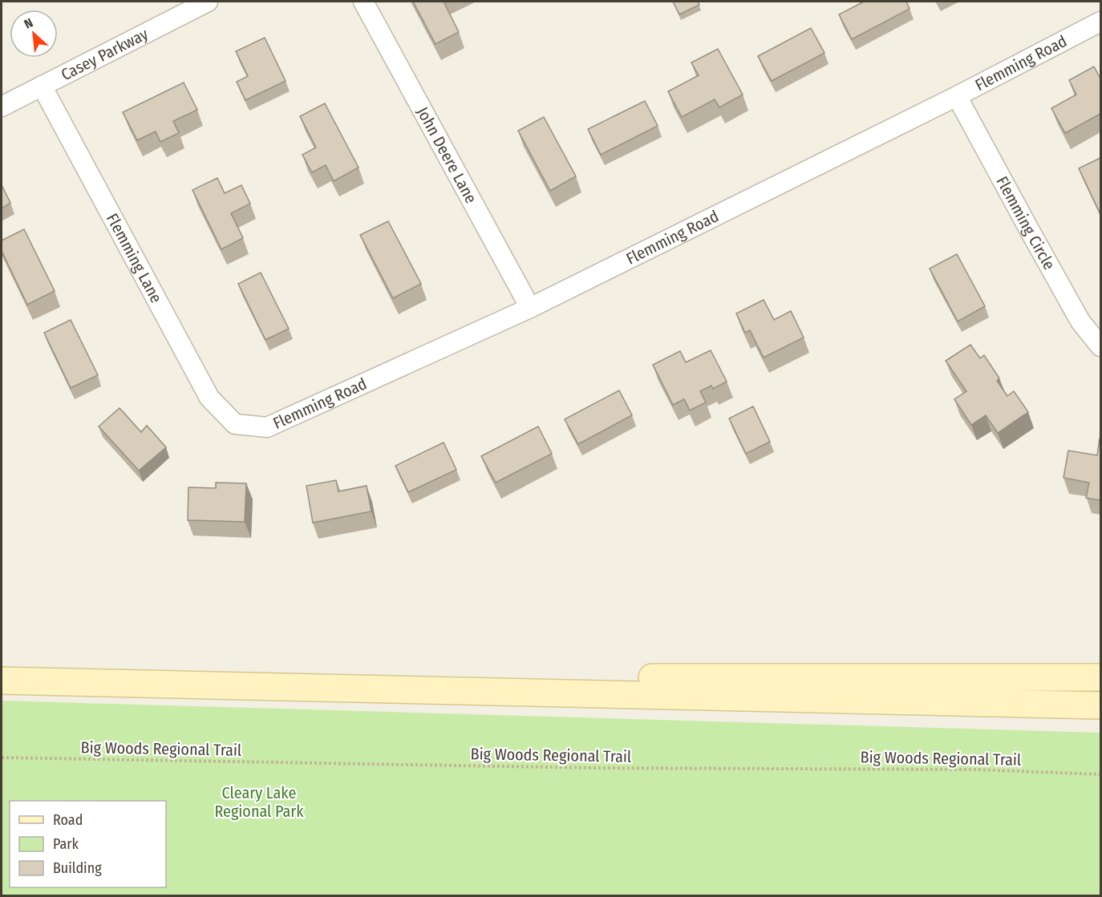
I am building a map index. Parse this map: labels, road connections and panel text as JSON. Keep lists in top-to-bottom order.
{
  "streets": {
    "street": [
      "Casey Parkway",
      "Flemming Road",
      "John Deere Lane",
      "Flemming Circle",
      "Flemming Lane"
    ],
    "path": ["Big Woods Regional Trail"]
  },
  "crossings": [
    ["Casey Parkway", "Flemming Lane"],
    ["Flemming Road", "John Deere Lane"],
    ["Flemming Road", "Flemming Circle"],
    ["Flemming Road", "Flemming Lane"]
  ],
  "parks": ["Cleary Lake Regional Park"],
  "legend": ["Road", "Park", "Building"],
  "north": "top left"
}
